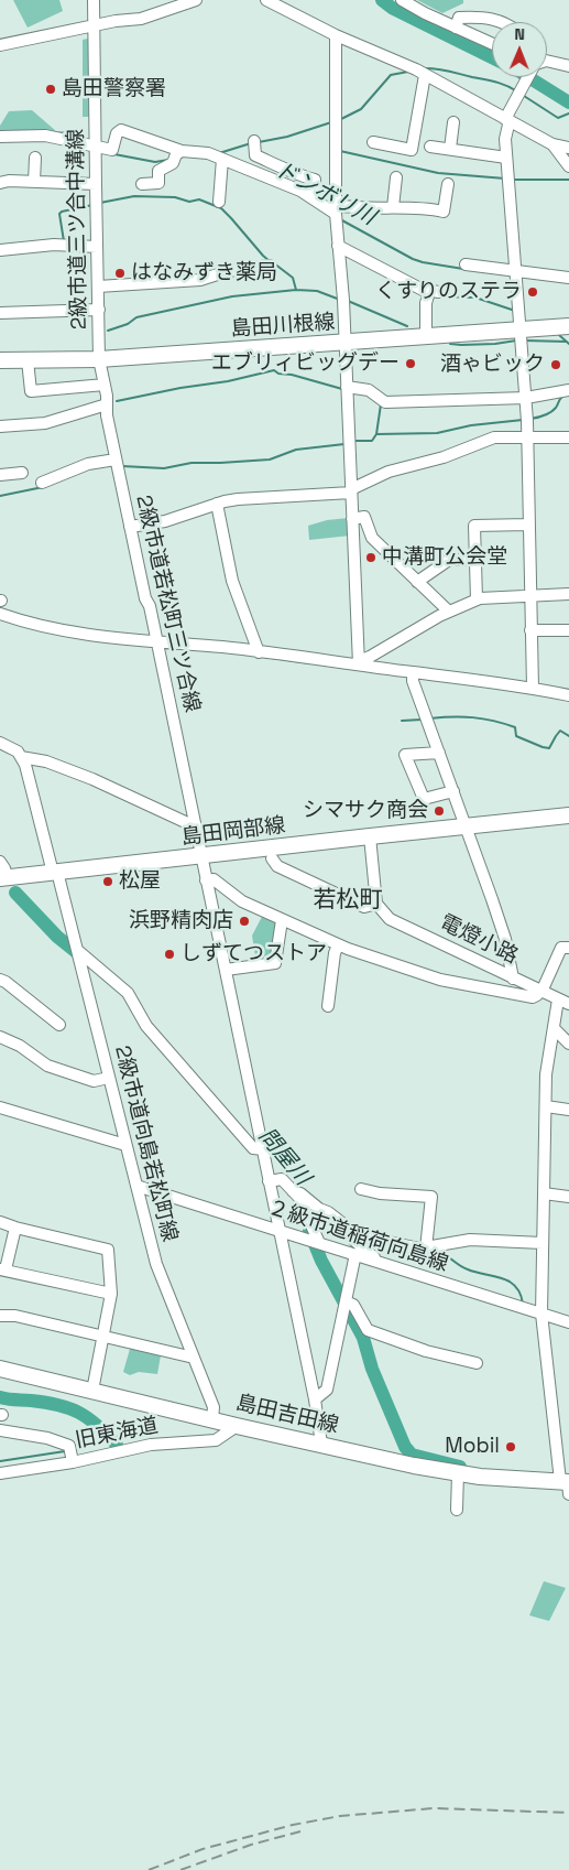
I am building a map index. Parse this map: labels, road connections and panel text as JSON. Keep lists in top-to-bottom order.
{
  "streets": {
    "main road": ["島田川根線", "島田岡部線", "島田吉田線"],
    "street": [
      "2級市道三ツ合中溝線",
      "2級市道若松町三ツ合線",
      "電燈小路",
      "2級市道向島若松町線",
      "２級市道稲荷向島線",
      "旧東海道"
    ]
  },
  "crossings": [
    ["2級市道三ツ合中溝線", "島田川根線"],
    ["2級市道三ツ合中溝線", "2級市道若松町三ツ合線"],
    ["島田川根線", "2級市道若松町三ツ合線"],
    ["2級市道若松町三ツ合線", "島田岡部線"],
    ["2級市道若松町三ツ合線", "２級市道稲荷向島線"],
    ["2級市道若松町三ツ合線", "島田吉田線"],
    ["島田岡部線", "2級市道向島若松町線"],
    ["2級市道向島若松町線", "２級市道稲荷向島線"],
    ["2級市道向島若松町線", "島田吉田線"],
    ["島田吉田線", "旧東海道"]
  ],
  "districts": ["若松町"],
  "water": ["ドンボリ川", "問屋川"],
  "places": [
    "島田警察署",
    "はなみずき薬局",
    "くすりのステラ",
    "エブリィビッグデー",
    "酒ゃビック",
    "中溝町公会堂",
    "シマサク商会",
    "松屋",
    "浜野精肉店",
    "しずてつストア",
    "Mobil"
  ],
  "north": "top"
}
